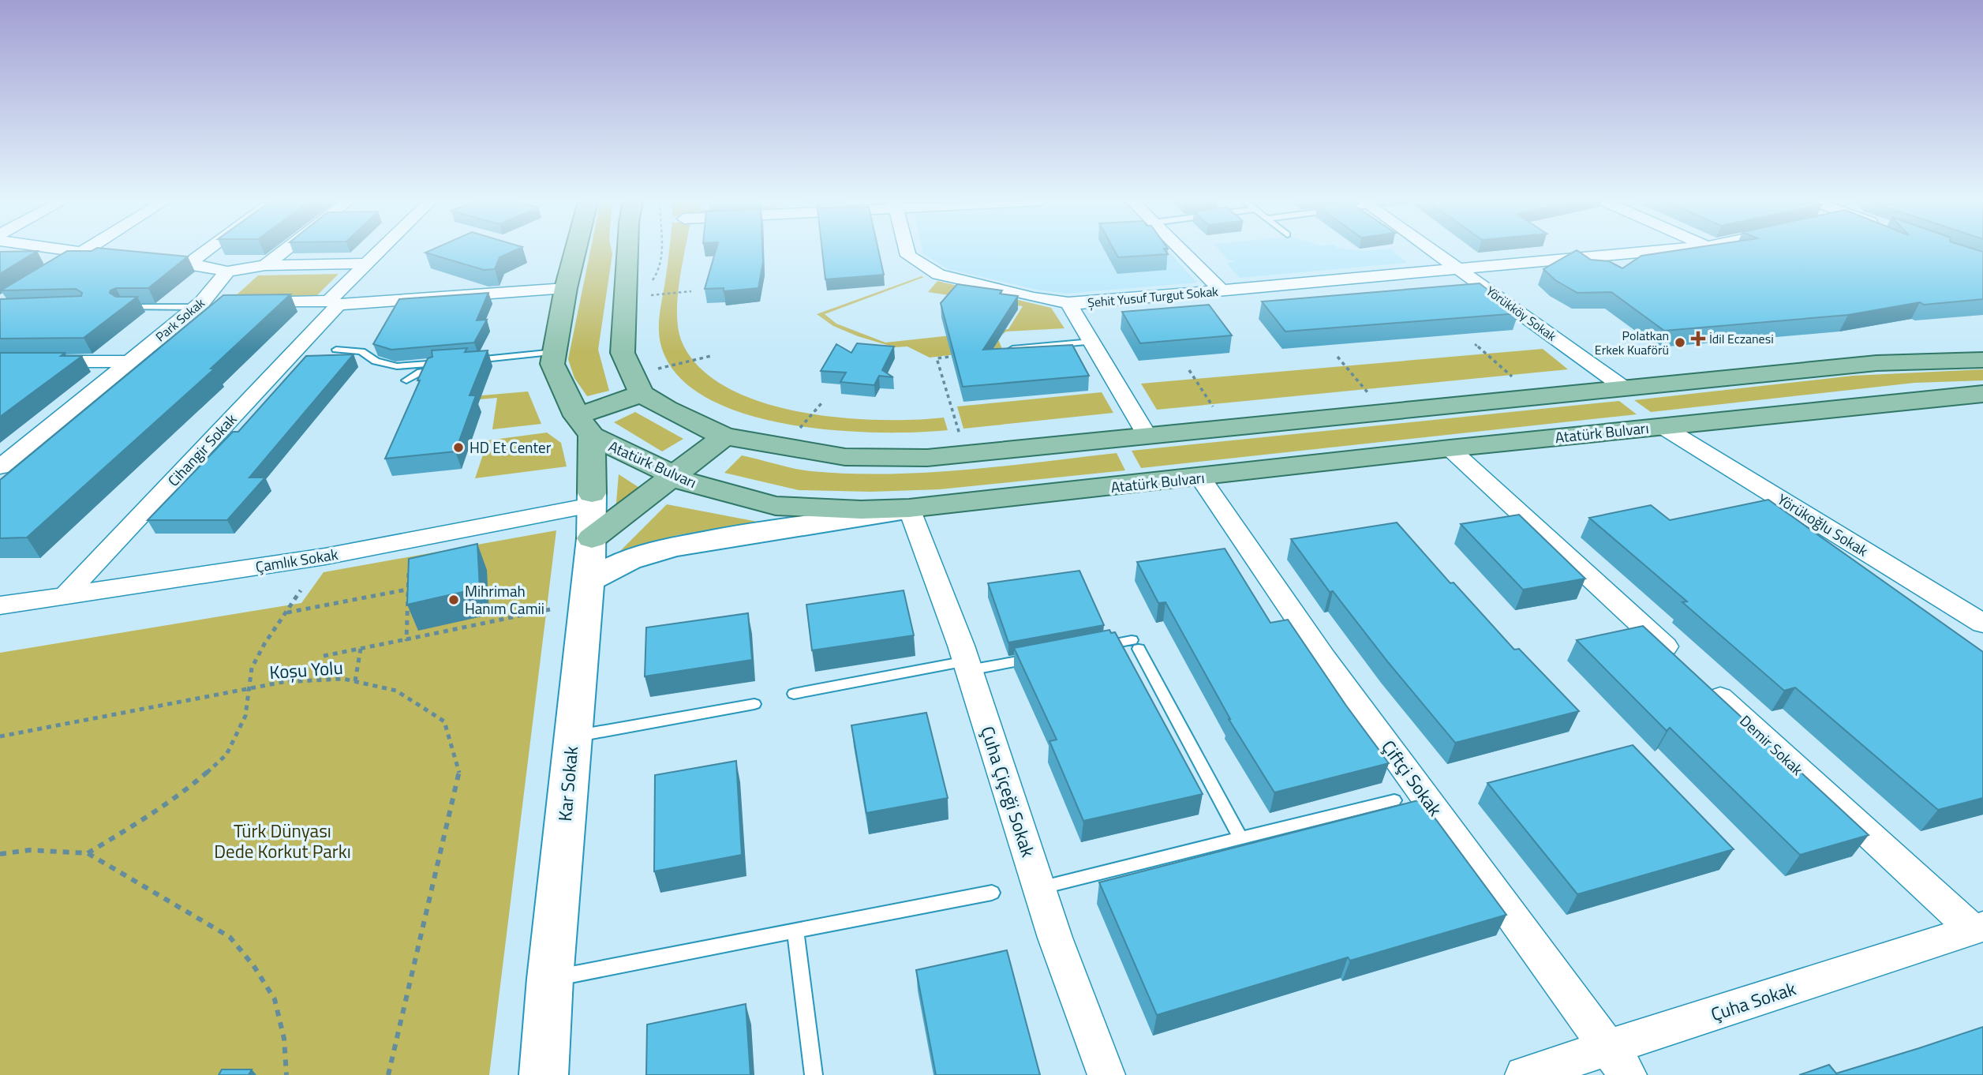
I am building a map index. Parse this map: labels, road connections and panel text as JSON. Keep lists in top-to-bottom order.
{
  "streets": {
    "main road": ["Atatürk Bulvarı"],
    "street": [
      "Şehit Yusuf Turgut Sokak",
      "Yörükköy Sokak",
      "Park Sokak",
      "Cihangir Sokak",
      "Yörükoğlu Sokak",
      "Çamlık Sokak",
      "Demir Sokak",
      "Çiftçi Sokak",
      "Kar Sokak",
      "Çuha Çiçeği Sokak",
      "Çuha Sokak"
    ],
    "path": ["Koşu Yolu"]
  },
  "crossings": [
    ["Şehit Yusuf Turgut Sokak", "Yörükköy Sokak"],
    ["Atatürk Bulvarı", "Yörükoğlu Sokak"],
    ["Atatürk Bulvarı", "Demir Sokak"],
    ["Atatürk Bulvarı", "Çiftçi Sokak"],
    ["Atatürk Bulvarı", "Çuha Çiçeği Sokak"],
    ["Cihangir Sokak", "Çamlık Sokak"],
    ["Çamlık Sokak", "Kar Sokak"],
    ["Demir Sokak", "Çuha Sokak"],
    ["Çiftçi Sokak", "Çuha Sokak"]
  ],
  "parks": ["Türk Dünyası Dede Korkut Parkı"],
  "places": {
    "health": ["İdil Eczanesi"],
    "other": ["Polatkan Erkek Kuaförü", "HD Et Center", "Mihrimah Hanım Camii"]
  }
}
